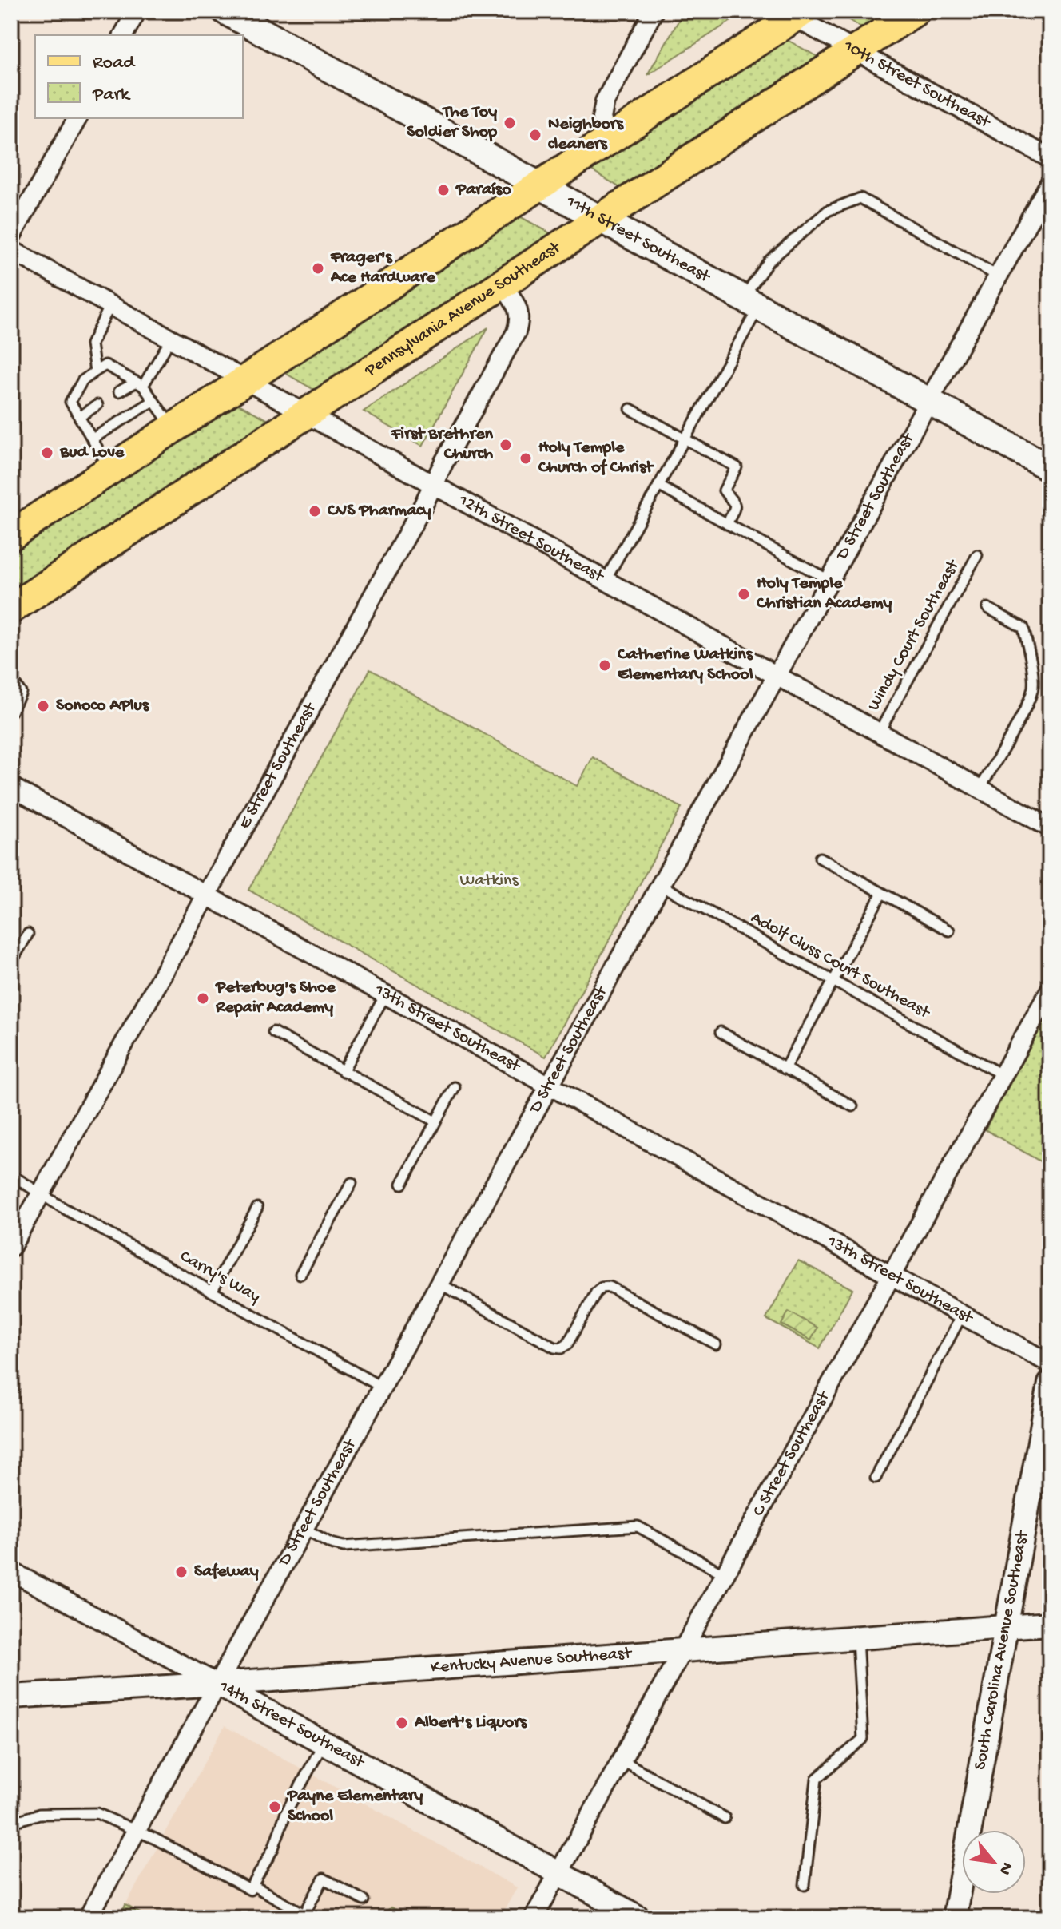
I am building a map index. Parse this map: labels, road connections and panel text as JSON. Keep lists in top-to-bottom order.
{
  "streets": {
    "main road": ["11th Street Southeast", "Pennsylvania Avenue Southeast"],
    "street": [
      "10th Street Southeast",
      "D Street Southeast",
      "12th Street Southeast",
      "E Street Southeast",
      "13th Street Southeast",
      "C Street Southeast",
      "South Carolina Avenue Southeast",
      "Kentucky Avenue Southeast",
      "14th Street Southeast"
    ],
    "lane": ["Windy Court Southeast", "Adolf Cluss Court Southeast", "Carry's Way"]
  },
  "crossings": [
    ["10th Street Southeast", "Pennsylvania Avenue Southeast"],
    ["11th Street Southeast", "Pennsylvania Avenue Southeast"],
    ["11th Street Southeast", "D Street Southeast"],
    ["Pennsylvania Avenue Southeast", "12th Street Southeast"],
    ["Pennsylvania Avenue Southeast", "E Street Southeast"],
    ["D Street Southeast", "12th Street Southeast"],
    ["D Street Southeast", "Adolf Cluss Court Southeast"],
    ["D Street Southeast", "13th Street Southeast"],
    ["D Street Southeast", "Carry's Way"],
    ["D Street Southeast", "Kentucky Avenue Southeast"],
    ["D Street Southeast", "14th Street Southeast"],
    ["12th Street Southeast", "Windy Court Southeast"],
    ["12th Street Southeast", "E Street Southeast"],
    ["E Street Southeast", "13th Street Southeast"],
    ["E Street Southeast", "Carry's Way"],
    ["Adolf Cluss Court Southeast", "C Street Southeast"],
    ["13th Street Southeast", "C Street Southeast"],
    ["C Street Southeast", "Kentucky Avenue Southeast"],
    ["C Street Southeast", "14th Street Southeast"],
    ["South Carolina Avenue Southeast", "Kentucky Avenue Southeast"],
    ["Kentucky Avenue Southeast", "14th Street Southeast"]
  ],
  "parks": ["Watkins"],
  "places": [
    "The Toy Soldier Shop",
    "Neighbors cleaners",
    "Paraíso",
    "Frager's Ace Hardware",
    "First Brethren Church",
    "Bud Love",
    "Holy Temple Church of Christ",
    "CVS Pharmacy",
    "Holy Temple Christian Academy",
    "Catherine Watkins Elementary School",
    "Sonoco APlus",
    "Peterbug's Shoe Repair Academy",
    "Safeway",
    "Albert's Liquors",
    "Payne Elementary School"
  ],
  "legend": ["Road", "Park"],
  "north": "bottom right"
}
